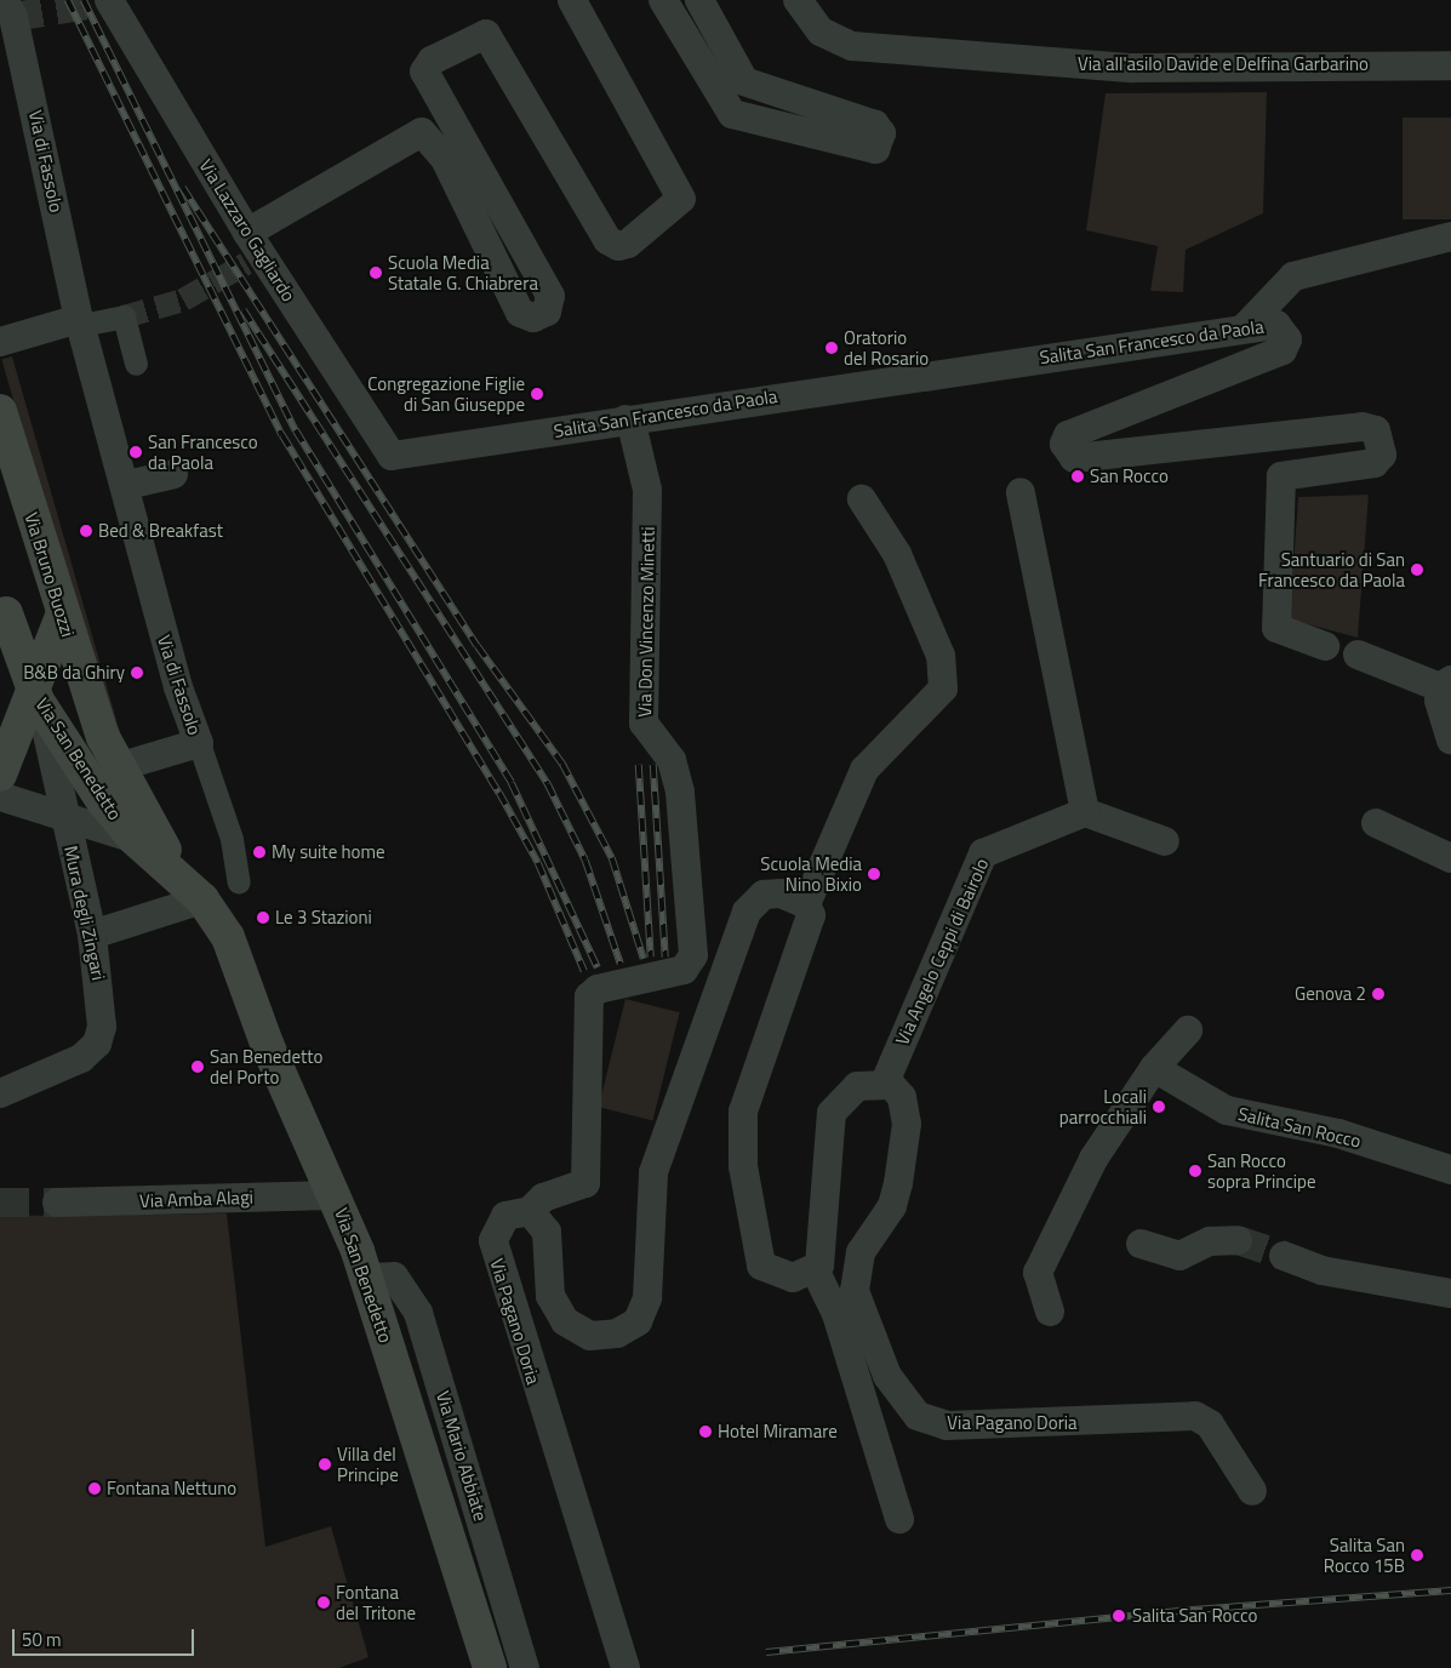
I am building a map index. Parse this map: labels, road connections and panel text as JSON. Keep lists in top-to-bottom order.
{
  "streets": {
    "main road": ["Via Bruno Buozzi", "Via San Benedetto"],
    "street": [
      "Via all'asilo Davide e Delfina Garbarino",
      "Via di Fassolo",
      "Via Lazzaro Gagliardo",
      "Salita San Francesco da Paola",
      "Via Don Vincenzo Minetti",
      "Mura degli Zingari",
      "Via Angelo Ceppi di Bairolo",
      "Salita San Rocco",
      "Via Amba Alagi",
      "Via Pagano Doria",
      "Via Mario Abbiate"
    ]
  },
  "crossings": [
    ["Via Lazzaro Gagliardo", "Salita San Francesco da Paola"],
    ["Salita San Francesco da Paola", "Via Don Vincenzo Minetti"],
    ["Via Bruno Buozzi", "Via San Benedetto"],
    ["Via Don Vincenzo Minetti", "Via Pagano Doria"],
    ["Via San Benedetto", "Mura degli Zingari"],
    ["Via San Benedetto", "Via Amba Alagi"],
    ["Via San Benedetto", "Via Mario Abbiate"],
    ["Via Angelo Ceppi di Bairolo", "Via Pagano Doria"]
  ],
  "places": [
    "Scuola Media Statale G. Chiabrera",
    "Oratorio del Rosario",
    "Congregazione Figlie di San Giuseppe",
    "San Francesco da Paola",
    "San Rocco",
    "Bed & Breakfast",
    "Santuario di San Francesco da Paola",
    "B&B da Ghiry",
    "My suite home",
    "Scuola Media Nino Bixio",
    "Le 3 Stazioni",
    "Genova 2",
    "San Benedetto del Porto",
    "Locali parrocchiali",
    "San Rocco sopra Principe",
    "Hotel Miramare",
    "Villa del Principe",
    "Fontana Nettuno",
    "Salita San Rocco 15B",
    "Fontana del Tritone",
    "Salita San Rocco"
  ],
  "scale_bar": "50 m"
}
